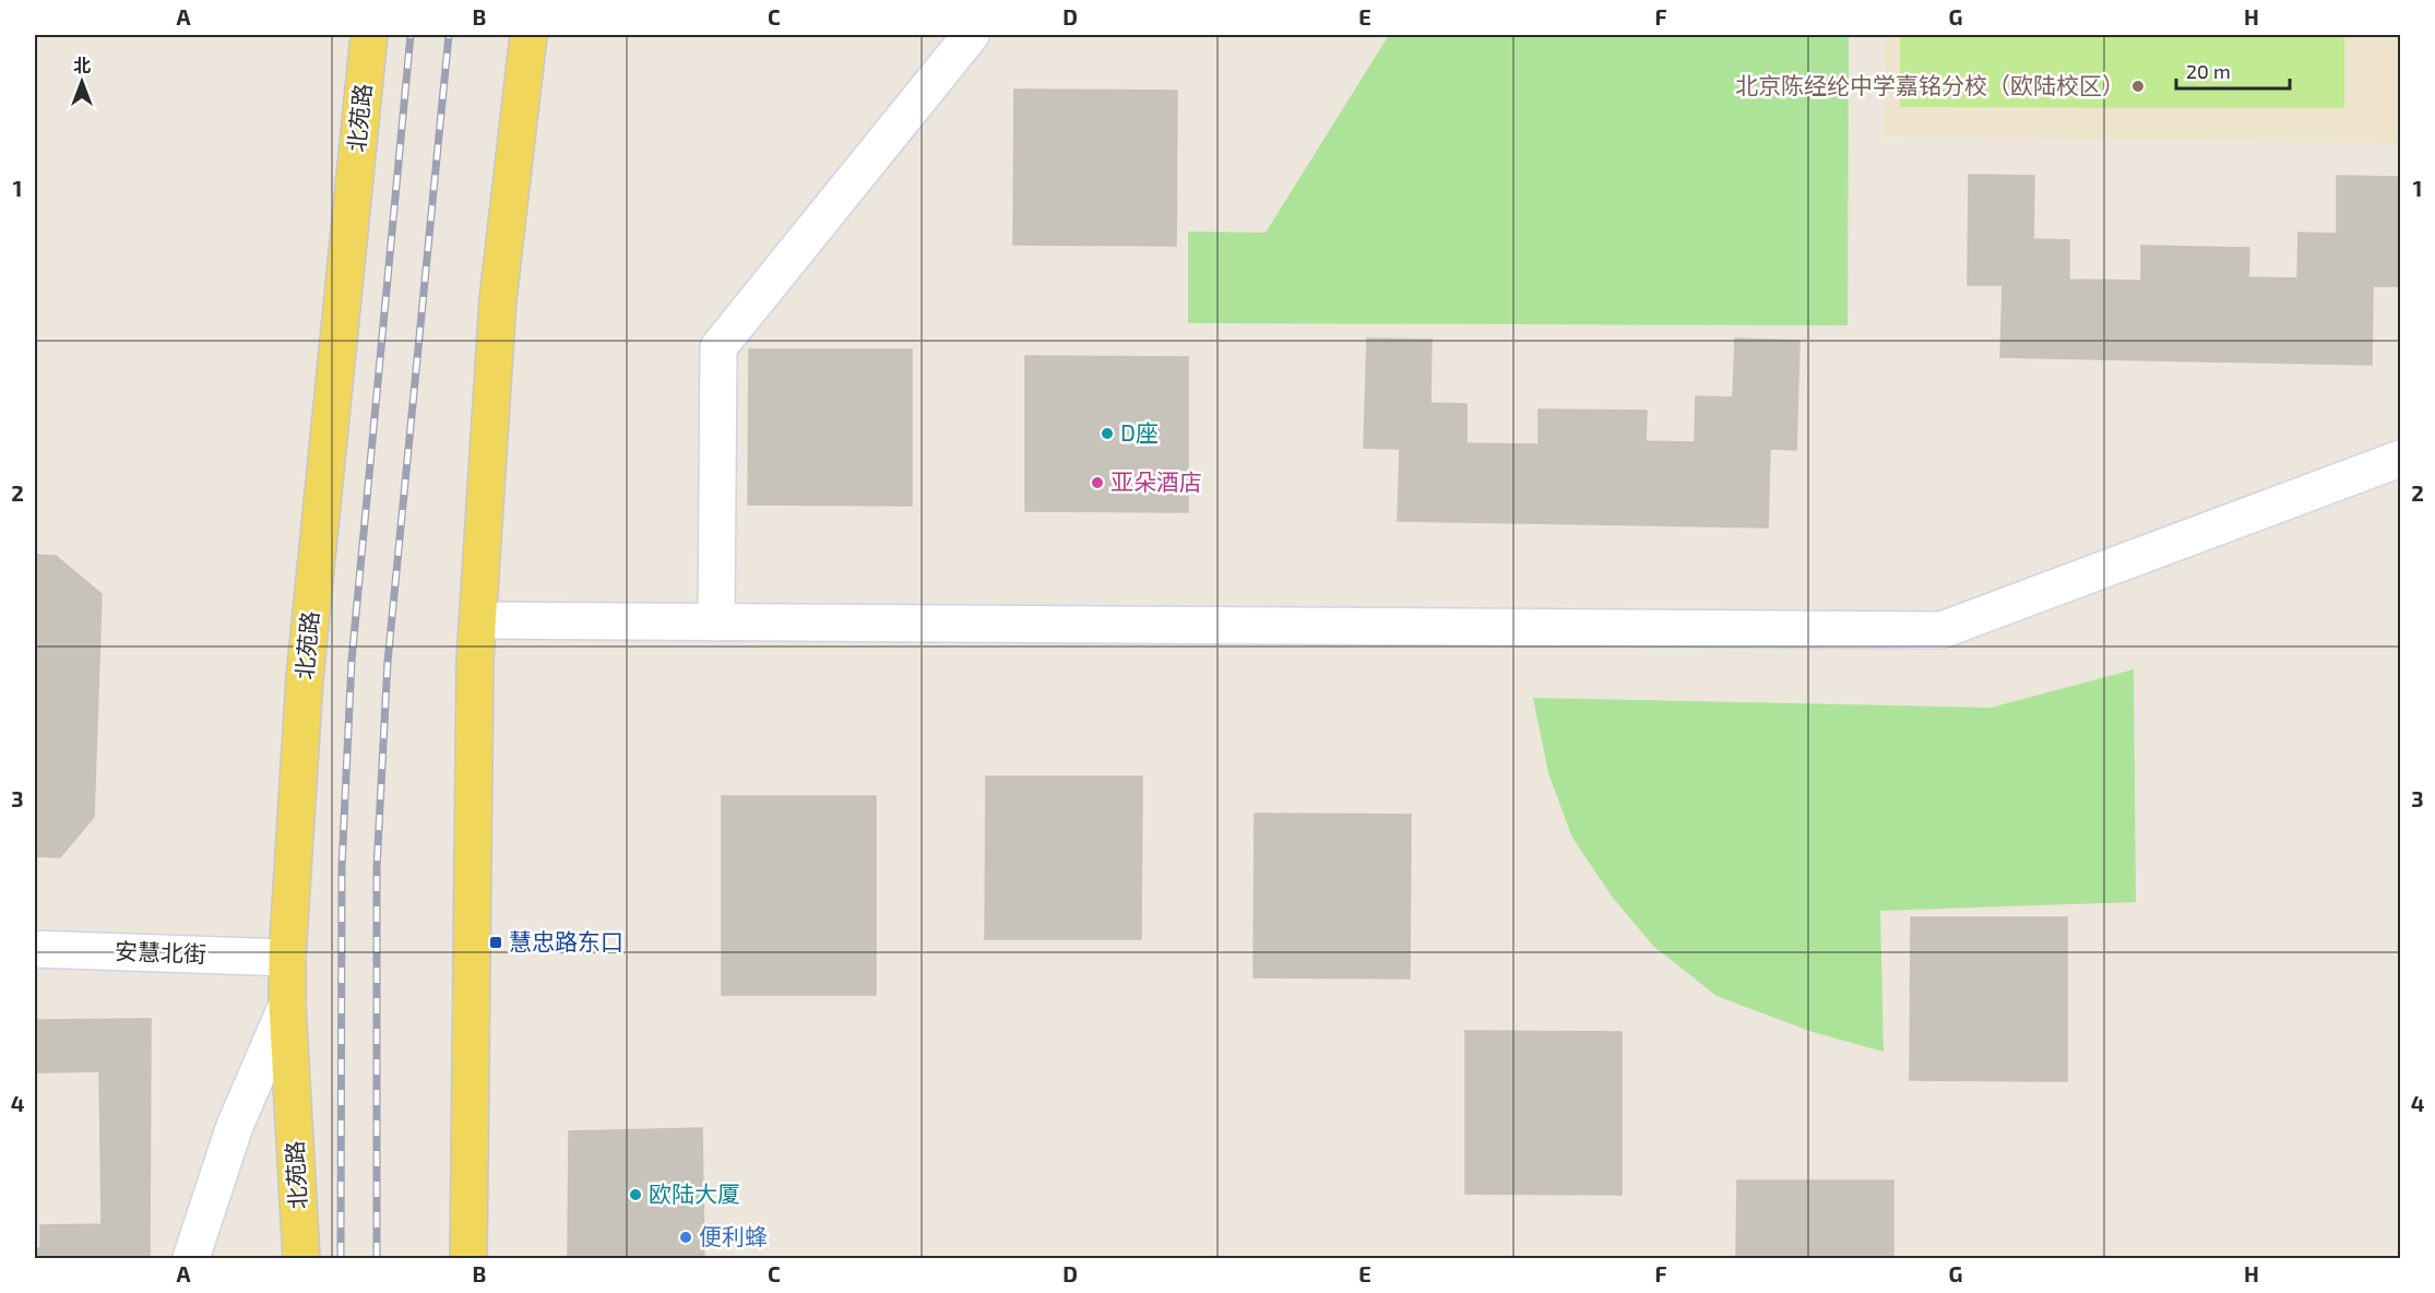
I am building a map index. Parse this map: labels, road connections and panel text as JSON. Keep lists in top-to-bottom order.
{
  "streets": {
    "main road": ["北苑路"],
    "street": ["安慧北街"]
  },
  "crossings": [
    ["北苑路", "安慧北街"]
  ],
  "places": {
    "other": [
      "北京陈经纶中学嘉铭分校（欧陆校区）",
      "D座",
      "亚朵酒店",
      "欧陆大厦",
      "便利蜂"
    ],
    "transit": ["慧忠路东口"]
  },
  "scale_bar": "20 m",
  "north": "top",
  "grid": {
    "columns": [
      "A",
      "B",
      "C",
      "D",
      "E",
      "F",
      "G",
      "H"
    ],
    "rows": [
      "1",
      "2",
      "3",
      "4"
    ]
  }
}
